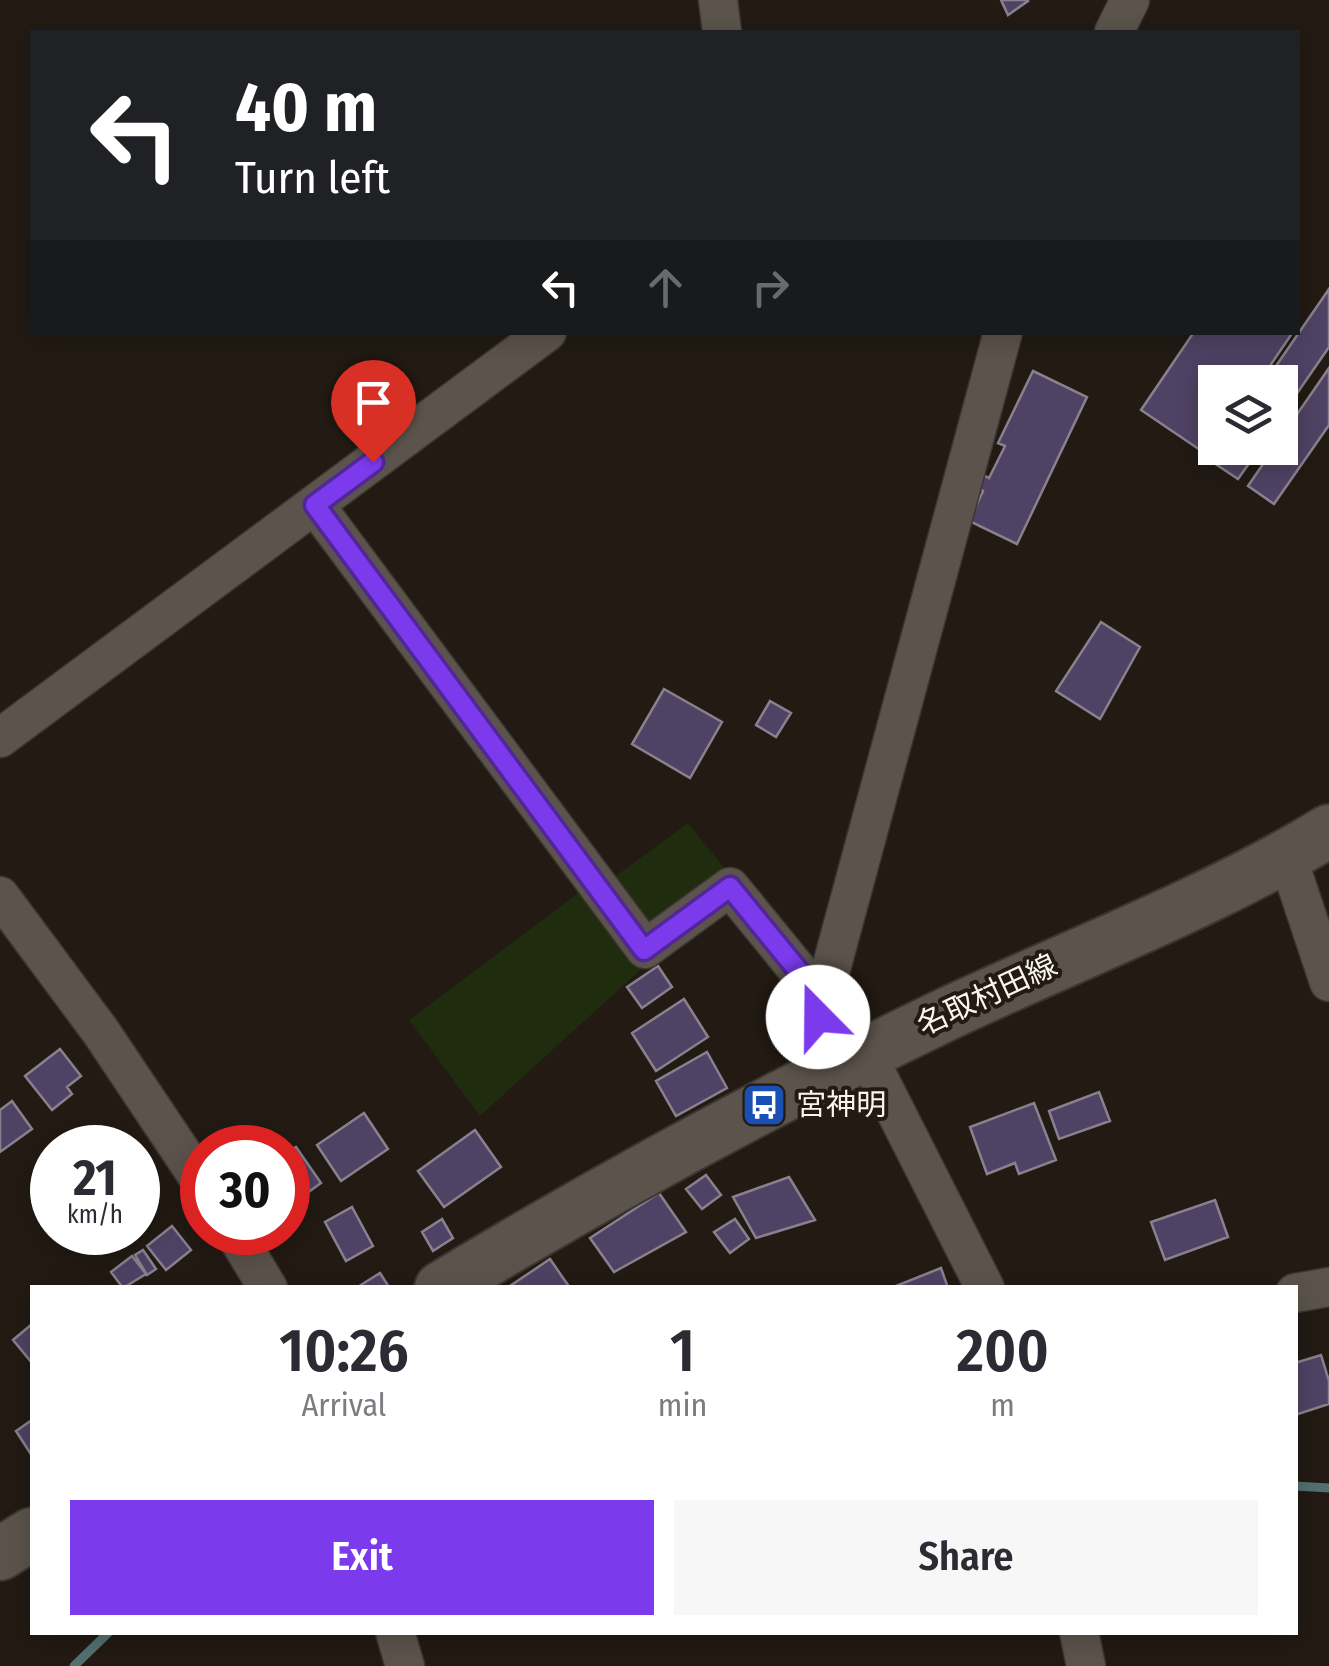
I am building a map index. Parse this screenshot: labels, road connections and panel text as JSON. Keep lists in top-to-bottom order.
{
  "streets": {
    "main road": ["名取村田線"]
  },
  "places": {
    "bus stop": ["宮神明"]
  },
  "page": {
    "turn": ["40 m", "Turn left"],
    "speed": "21 km/h",
    "limit": "30",
    "eta": [
      "10:26",
      "Arrival",
      "1",
      "min",
      "200",
      "m"
    ],
    "buttons": ["Exit", "Share"]
  }
}
